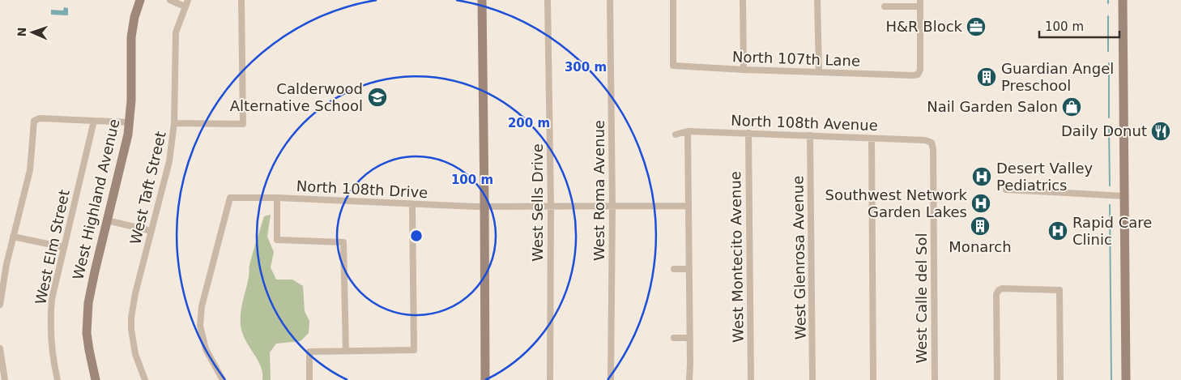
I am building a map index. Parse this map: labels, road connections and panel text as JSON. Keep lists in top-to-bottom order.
{
  "streets": {
    "street": [
      "North 107th Lane",
      "North 108th Avenue",
      "West Taft Street",
      "North 108th Drive",
      "West Roma Avenue",
      "West Highland Avenue",
      "West Sells Drive",
      "West Elm Street",
      "West Montecito Avenue",
      "West Glenrosa Avenue",
      "West Calle del Sol"
    ]
  },
  "crossings": [
    ["North 108th Avenue", "West Montecito Avenue"],
    ["North 108th Avenue", "West Glenrosa Avenue"],
    ["North 108th Avenue", "West Calle del Sol"],
    ["North 108th Drive", "West Roma Avenue"],
    ["North 108th Drive", "West Sells Drive"]
  ],
  "places": {
    "office": ["H&R Block"],
    "building": ["Guardian Angel Preschool", "Monarch"],
    "school or university": ["Calderwood Alternative School"],
    "shop": ["Nail Garden Salon"],
    "restaurant": ["Daily Donut"],
    "hospital": ["Desert Valley Pediatrics", "Southwest Network Garden Lakes", "Rapid Care Clinic"]
  },
  "scale_bar": "100 m",
  "north": "left",
  "rings": ["300 m", "200 m", "100 m"]
}
